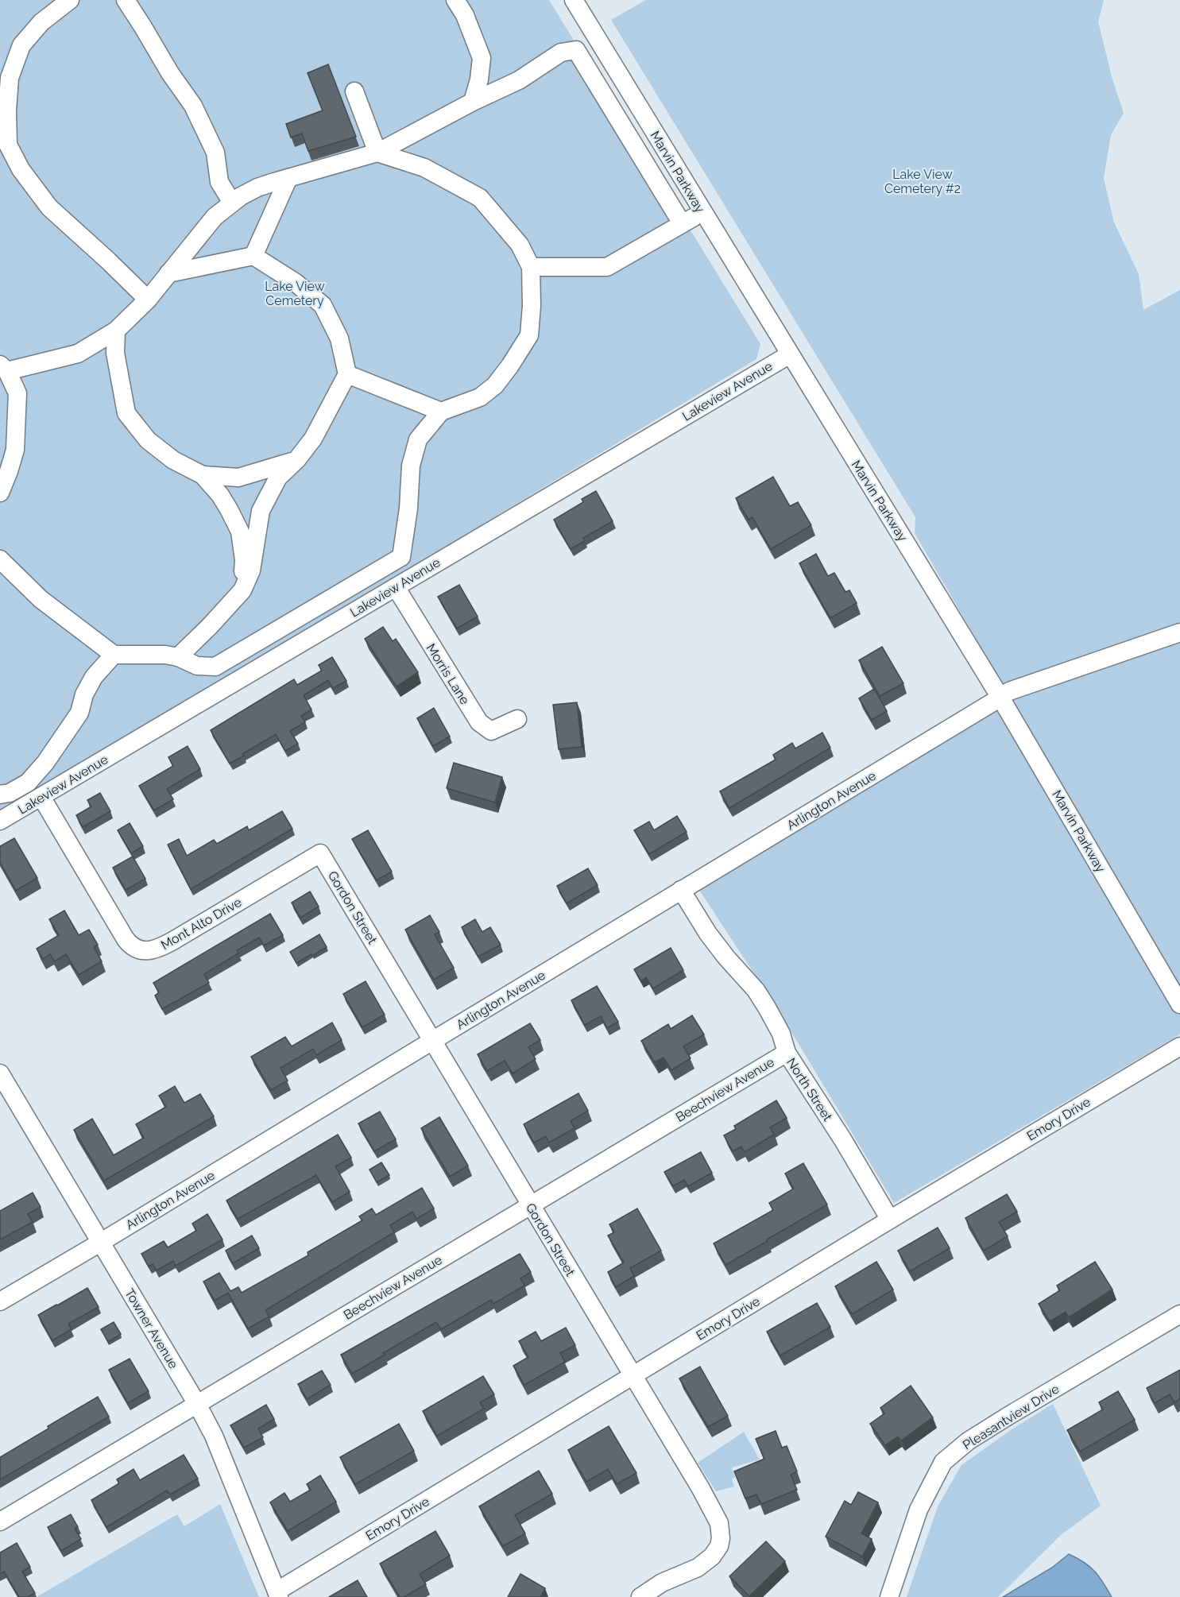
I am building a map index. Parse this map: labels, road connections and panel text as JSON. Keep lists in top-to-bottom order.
{
  "streets": {
    "street": [
      "Marvin Parkway",
      "Lakeview Avenue",
      "Morris Lane",
      "Arlington Avenue",
      "Gordon Street",
      "Mont Alto Drive",
      "Beechview Avenue",
      "North Street",
      "Emory Drive",
      "Towner Avenue",
      "Pleasantview Drive"
    ]
  },
  "crossings": [
    ["Marvin Parkway", "Lakeview Avenue"],
    ["Marvin Parkway", "Arlington Avenue"],
    ["Lakeview Avenue", "Morris Lane"],
    ["Lakeview Avenue", "Mont Alto Drive"],
    ["Arlington Avenue", "Gordon Street"],
    ["Arlington Avenue", "North Street"],
    ["Arlington Avenue", "Towner Avenue"],
    ["Gordon Street", "Mont Alto Drive"],
    ["Gordon Street", "Beechview Avenue"],
    ["Gordon Street", "Emory Drive"],
    ["Beechview Avenue", "North Street"],
    ["Beechview Avenue", "Towner Avenue"],
    ["North Street", "Emory Drive"],
    ["Emory Drive", "Towner Avenue"]
  ],
  "parks": ["Lake View Cemetery #2", "Lake View Cemetery"]
}
